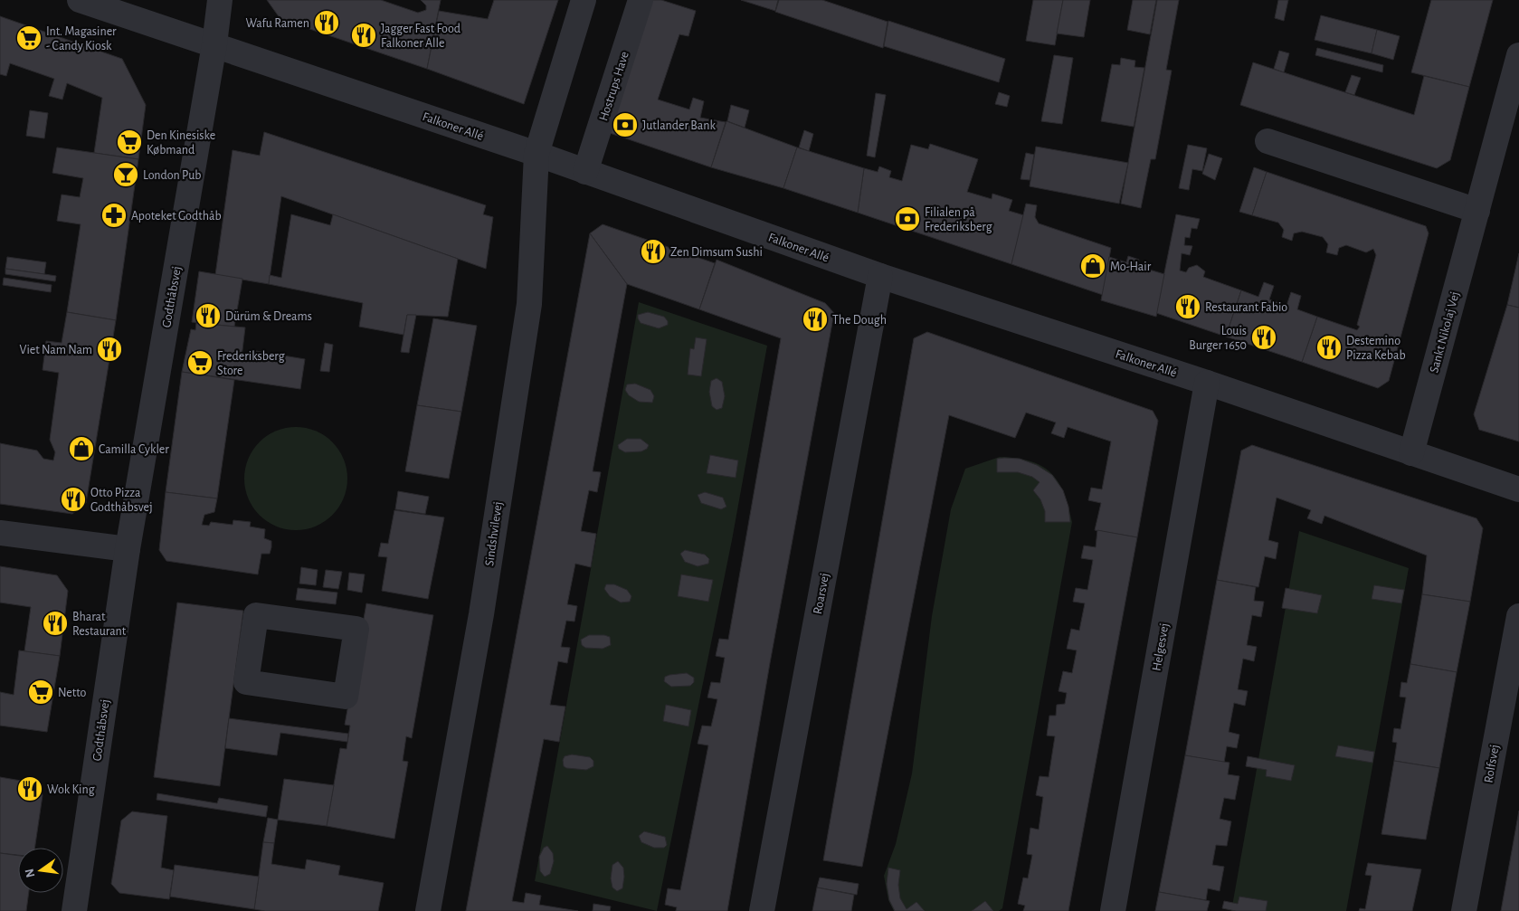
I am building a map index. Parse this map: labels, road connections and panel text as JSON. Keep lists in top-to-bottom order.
{
  "streets": {
    "street": [
      "Hostrups Have",
      "Falkoner Allé",
      "Godthåbsvej",
      "Sankt Nikolaj Vej",
      "Sindshvilevej",
      "Roarsvej",
      "Helgesvej",
      "Rolfsvej"
    ]
  },
  "crossings": [
    ["Hostrups Have", "Falkoner Allé"],
    ["Falkoner Allé", "Godthåbsvej"],
    ["Falkoner Allé", "Sankt Nikolaj Vej"],
    ["Falkoner Allé", "Sindshvilevej"],
    ["Falkoner Allé", "Roarsvej"],
    ["Falkoner Allé", "Helgesvej"]
  ],
  "places": {
    "restaurant": [
      "Wafu Ramen",
      "Jagger Fast Food Falkoner Alle",
      "Zen Dimsum Sushi",
      "Restaurant Fabio",
      "Dürüm & Dreams",
      "The Dough",
      "Louis Burger 1650",
      "Destemino Pizza Kebab",
      "Viet Nam Nam",
      "Otto Pizza Godthåbsvej",
      "Bharat Restaurant",
      "Wok King"
    ],
    "supermarket": [
      "Int. Magasiner - Candy Kiosk",
      "Den Kinesiske Købmand",
      "Frederiksberg Store",
      "Netto"
    ],
    "bank": ["Jutlander Bank", "Filialen på Frederiksberg"],
    "bar": ["London Pub"],
    "pharmacy": ["Apoteket Godthåb"],
    "shop": ["Mo-Hair", "Camilla Cykler"]
  },
  "north": "left"
}
